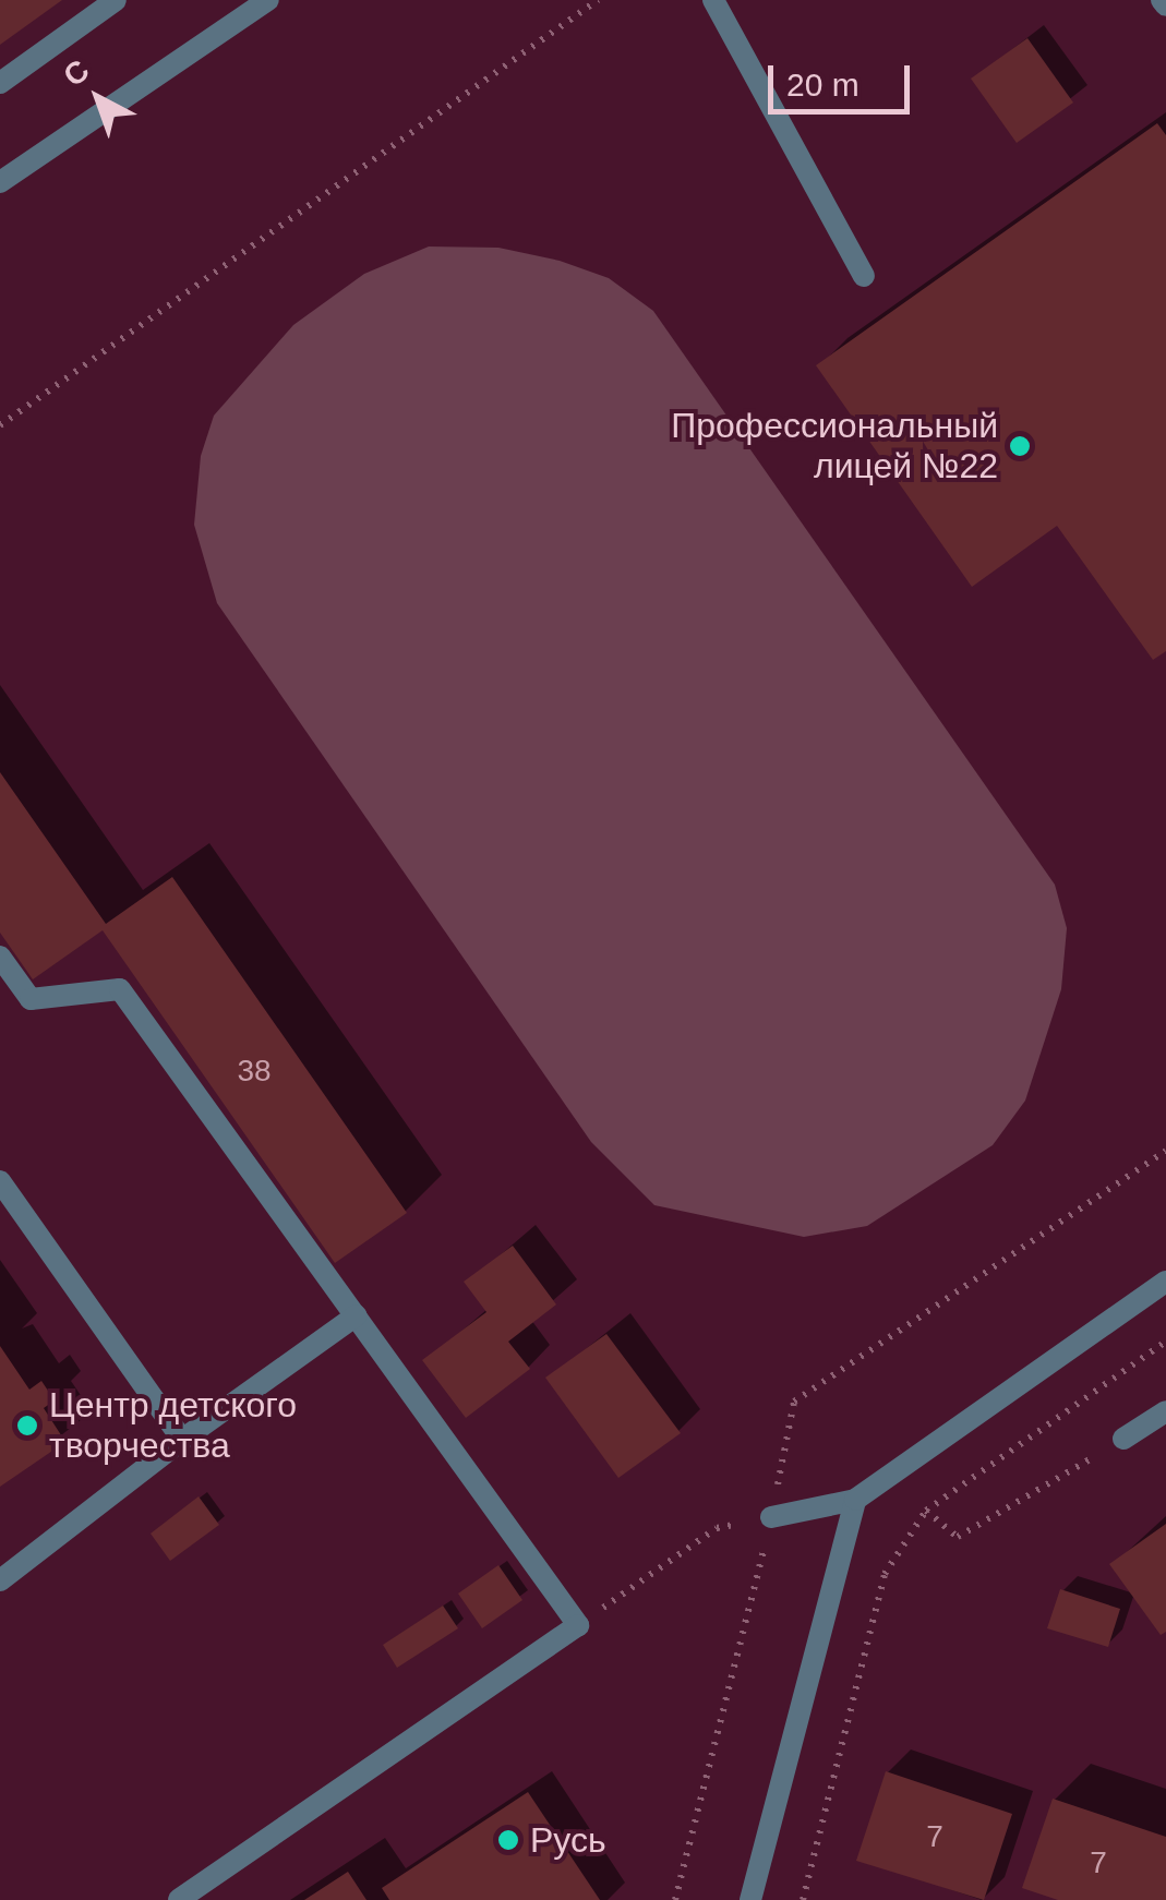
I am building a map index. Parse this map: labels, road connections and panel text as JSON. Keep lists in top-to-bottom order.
{
  "places": ["Профессиональный лицей №22", "Центр детского творчества", "Русь"],
  "house_numbers": ["38", "7", "7"],
  "scale_bar": "20 m",
  "north": "top left"
}
